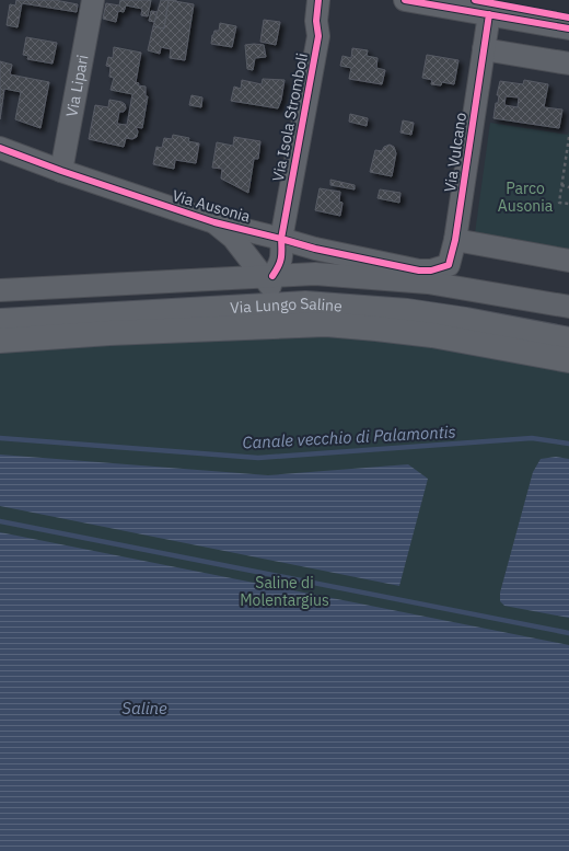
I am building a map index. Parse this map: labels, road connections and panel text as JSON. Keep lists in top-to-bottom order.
{
  "streets": {
    "main road": ["Via Lungo Saline"],
    "street": [
      "Via Lipari",
      "Via Isola Stromboli",
      "Via Vulcano",
      "Via Ausonia"
    ]
  },
  "crossings": [
    ["Via Lipari", "Via Ausonia"],
    ["Via Isola Stromboli", "Via Ausonia"],
    ["Via Isola Stromboli", "Via Lungo Saline"],
    ["Via Vulcano", "Via Ausonia"],
    ["Via Ausonia", "Via Lungo Saline"]
  ],
  "water": ["Canale vecchio di Palamontis", "Saline"],
  "parks": ["Parco Ausonia", "Saline di Molentargius"]
}
